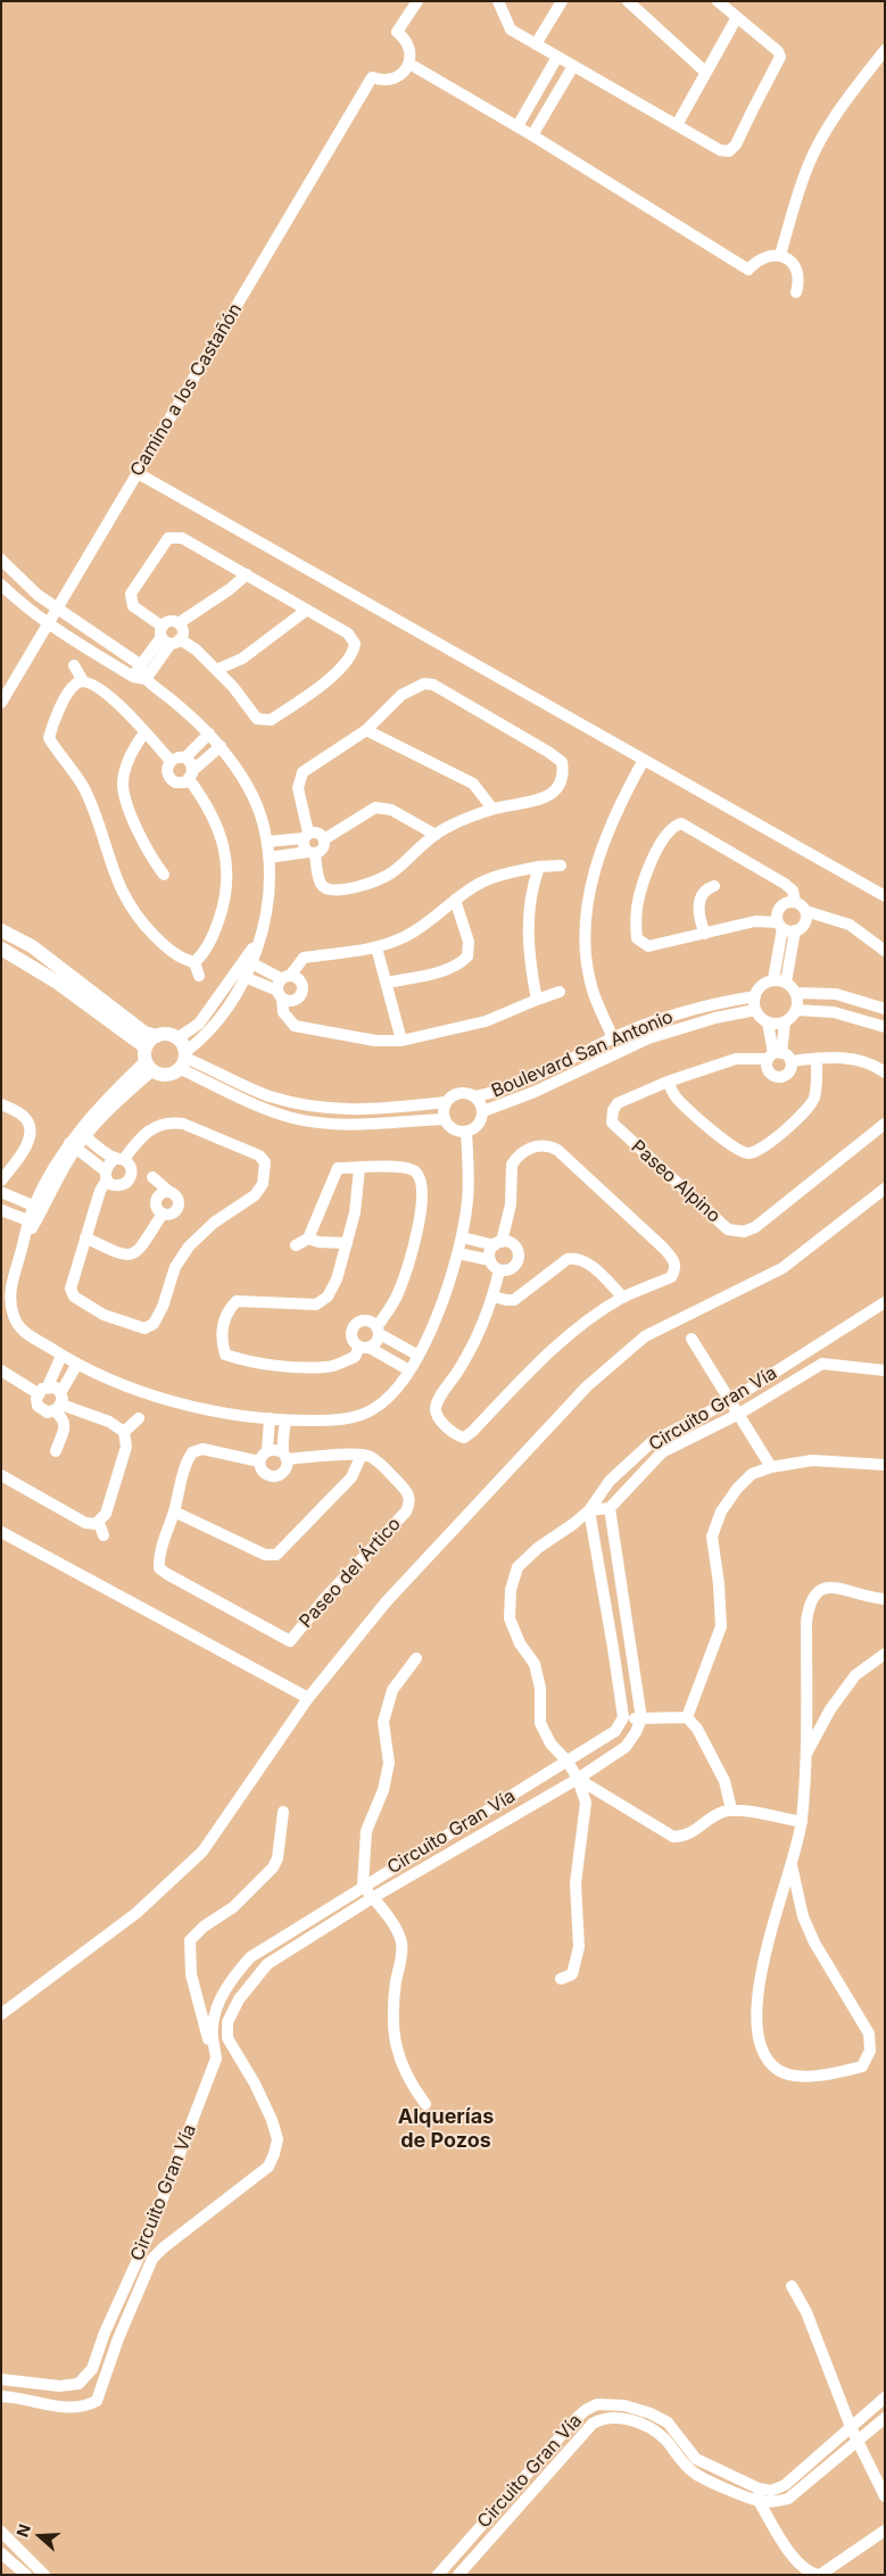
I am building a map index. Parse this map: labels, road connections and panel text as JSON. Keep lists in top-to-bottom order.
{
  "streets": {
    "street": [
      "Camino a los Castañón",
      "Boulevard San Antonio",
      "Paseo Alpino",
      "Circuito Gran Vía",
      "Paseo del Ártico"
    ]
  },
  "districts": ["Alquerías de Pozos"],
  "north": "left"
}
